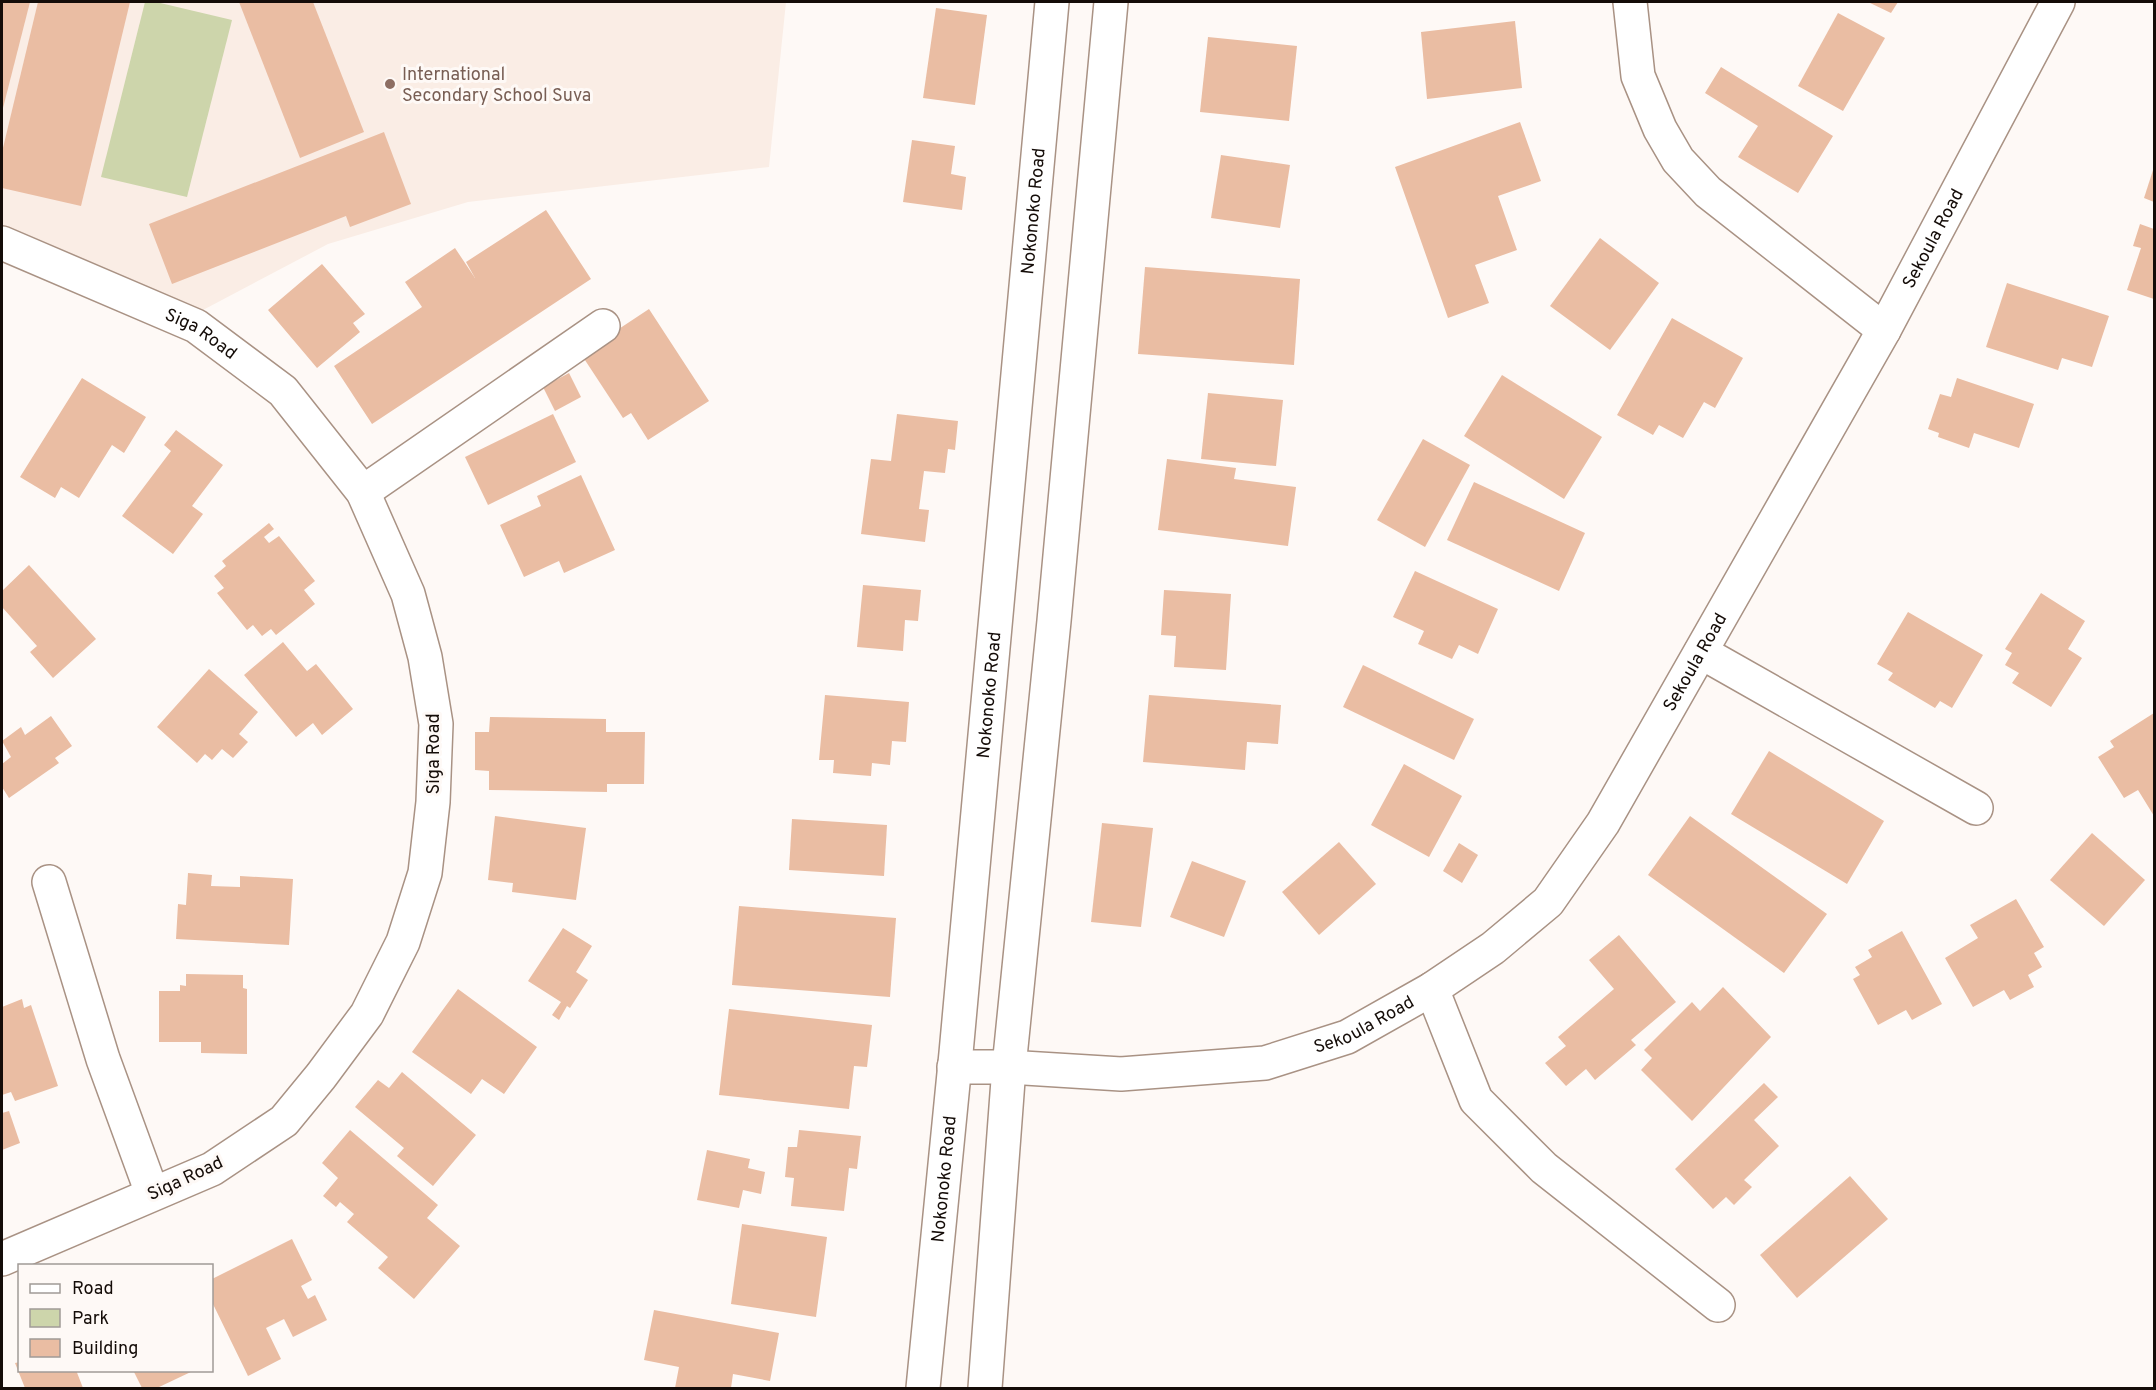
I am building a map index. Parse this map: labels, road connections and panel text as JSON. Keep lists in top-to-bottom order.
{
  "streets": {
    "street": ["Nokonoko Road", "Sekoula Road", "Siga Road"]
  },
  "crossings": [
    ["Nokonoko Road", "Sekoula Road"]
  ],
  "places": ["International Secondary School Suva"],
  "legend": ["Road", "Park", "Building"]
}
